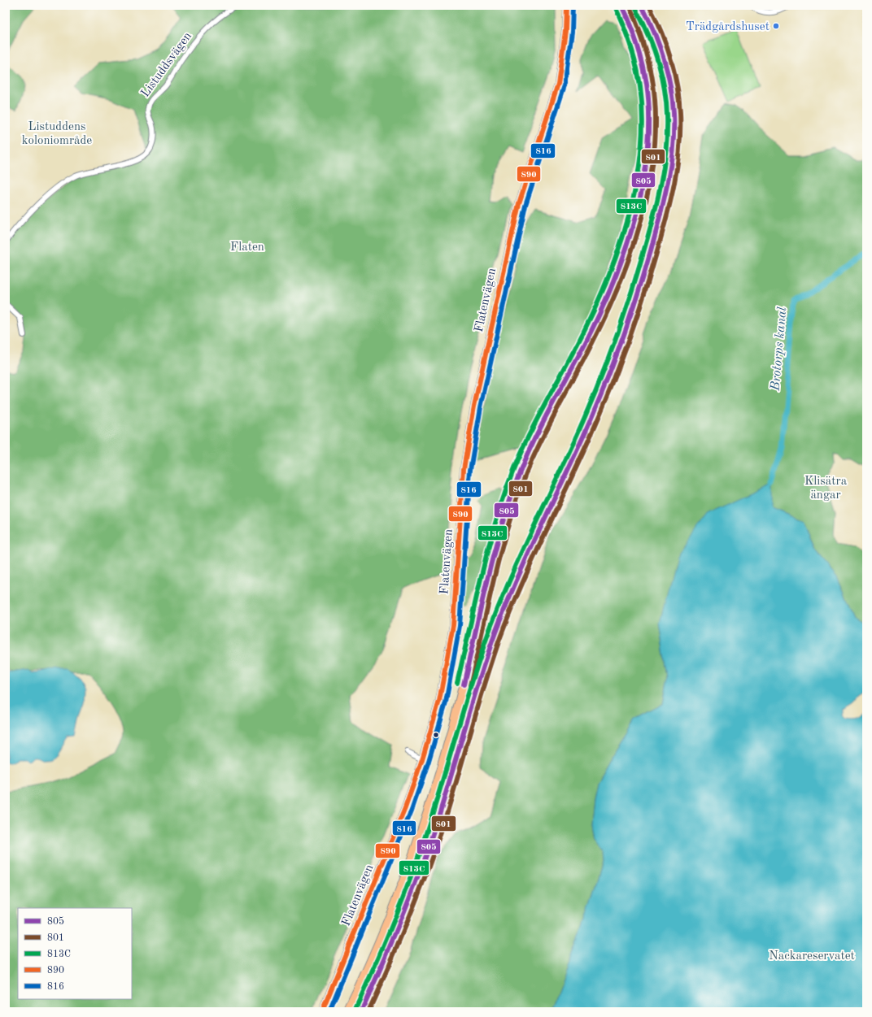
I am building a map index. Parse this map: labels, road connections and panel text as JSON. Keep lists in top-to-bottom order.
{
  "streets": {
    "street": ["Listuddsvägen", "Flatenvägen"]
  },
  "water": ["Brotorps kanal"],
  "parks": [
    "Listuddens koloniområde",
    "Flaten",
    "Klisätra ängar",
    "Nackareservatet"
  ],
  "places": ["Trädgårdshuset"],
  "lines": [
    "transit line 805",
    "transit line 801",
    "transit line 890",
    "transit line 816",
    "transit line 813C"
  ],
  "legend": [
    "805",
    "801",
    "813C",
    "890",
    "816"
  ]
}
